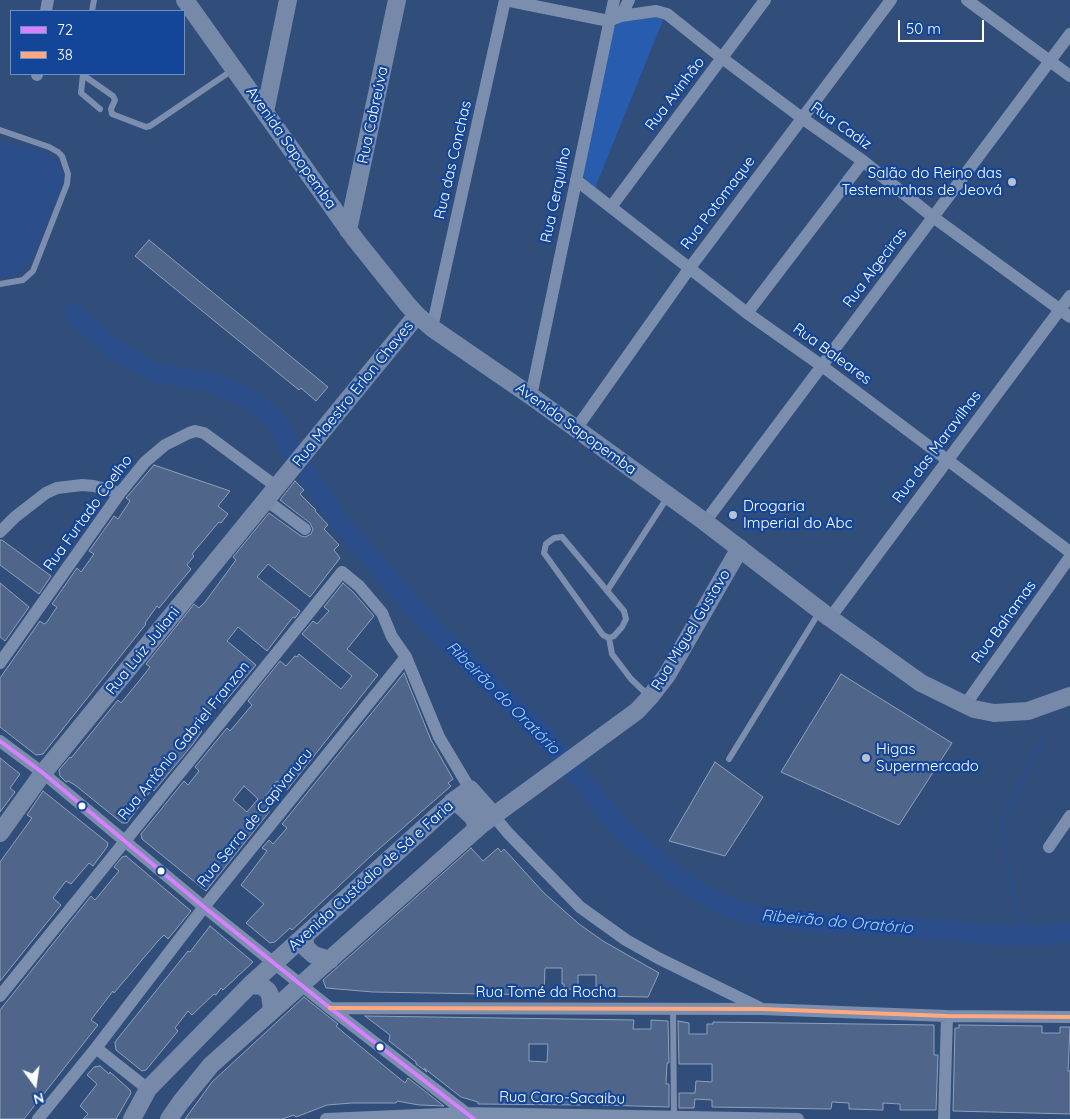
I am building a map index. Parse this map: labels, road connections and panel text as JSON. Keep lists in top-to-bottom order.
{
  "streets": {
    "street": [
      "Rua Avinhão",
      "Rua Cabreúva",
      "Rua Cadiz",
      "Avenida Sapopemba",
      "Rua das Conchas",
      "Rua Cerquilho",
      "Rua Potomaque",
      "Rua Algeciras",
      "Rua Baleares",
      "Rua Maestro Erlon Chaves",
      "Rua das Maravilhas",
      "Rua Furtado Coelho",
      "Rua Bahamas",
      "Rua Miguel Gustavo",
      "Rua Luiz Juliani",
      "Rua Antônio Gabriel Franzon",
      "Rua Serra de Capivarucu",
      "Avenida Custódio de Sá e Faria",
      "Rua Tomé da Rocha",
      "Rua Caro-Sacaibu"
    ]
  },
  "crossings": [
    ["Rua Avinhão", "Rua Cadiz"],
    ["Rua Avinhão", "Rua Baleares"],
    ["Rua Cabreúva", "Avenida Sapopemba"],
    ["Rua Cadiz", "Rua Cerquilho"],
    ["Rua Cadiz", "Rua Potomaque"],
    ["Rua Cadiz", "Rua Algeciras"],
    ["Rua Cadiz", "Rua das Maravilhas"],
    ["Avenida Sapopemba", "Rua das Conchas"],
    ["Avenida Sapopemba", "Rua Cerquilho"],
    ["Avenida Sapopemba", "Rua Potomaque"],
    ["Avenida Sapopemba", "Rua Algeciras"],
    ["Avenida Sapopemba", "Rua Maestro Erlon Chaves"],
    ["Avenida Sapopemba", "Rua das Maravilhas"],
    ["Avenida Sapopemba", "Rua Bahamas"],
    ["Avenida Sapopemba", "Rua Miguel Gustavo"],
    ["Rua Cerquilho", "Rua Baleares"],
    ["Rua Potomaque", "Rua Baleares"],
    ["Rua Algeciras", "Rua Baleares"],
    ["Rua Baleares", "Rua das Maravilhas"],
    ["Rua Maestro Erlon Chaves", "Rua Luiz Juliani"],
    ["Rua Furtado Coelho", "Rua Luiz Juliani"],
    ["Rua Antônio Gabriel Franzon", "Rua Serra de Capivarucu"]
  ],
  "water": ["Ribeirão do Oratório"],
  "places": ["Salão do Reino das Testemunhas de Jeová", "Drogaria Imperial do Abc", "Higas Supermercado"],
  "lines": ["transit line 72", "transit line 38"],
  "legend": ["72", "38"],
  "scale_bar": "50 m",
  "north": "bottom"
}
